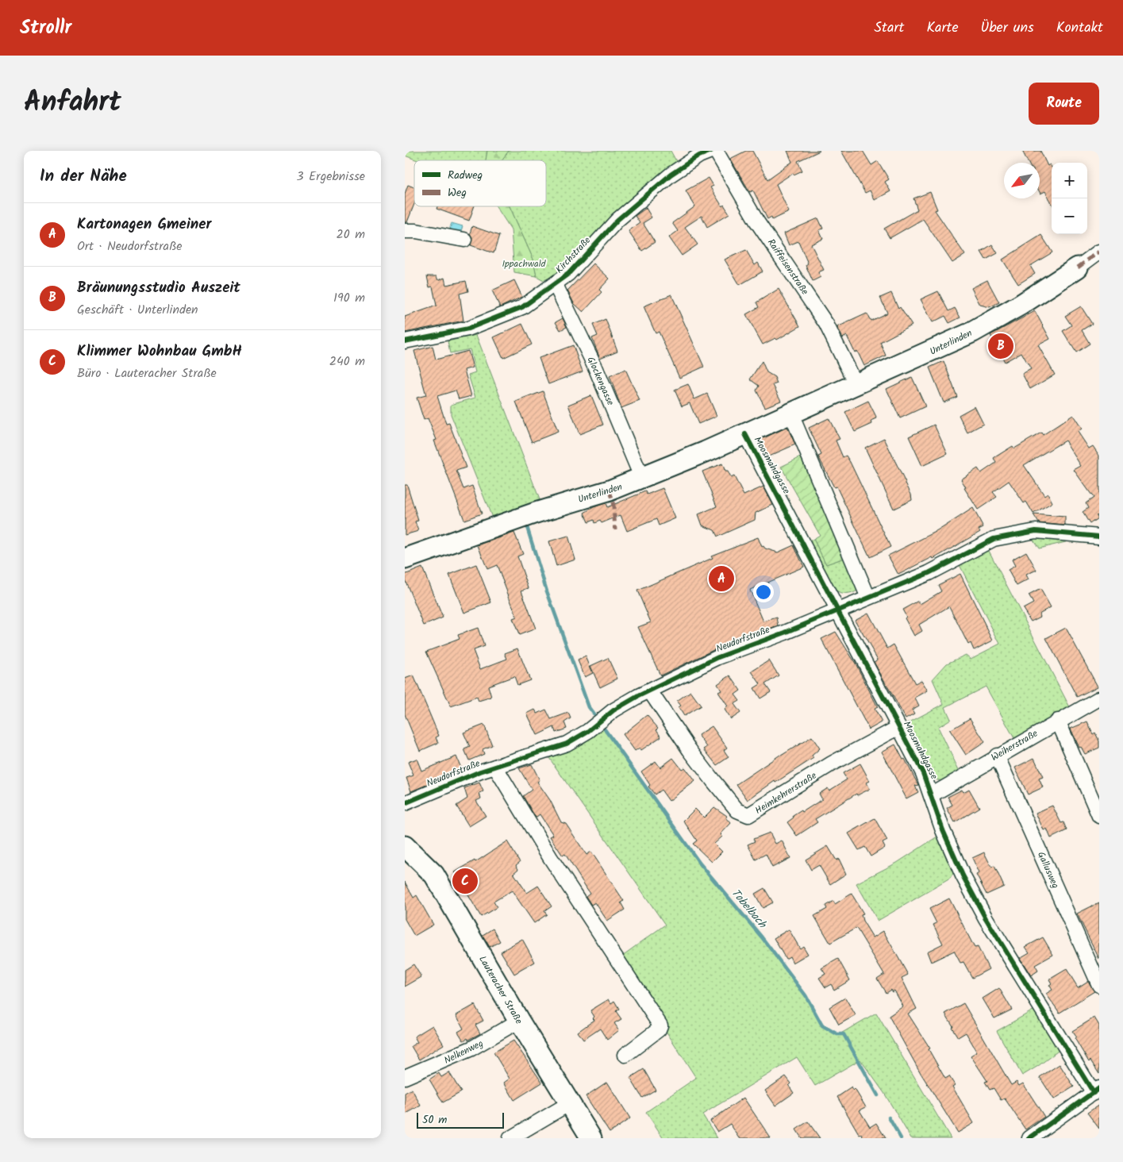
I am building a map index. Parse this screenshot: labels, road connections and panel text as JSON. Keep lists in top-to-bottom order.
{
  "streets": {
    "main road": ["Unterlinden", "Lauteracher Straße"],
    "street": [
      "Kirchstraße",
      "Raiffeisenstraße",
      "Glockengasse",
      "Moosmahdgasse",
      "Neudorfstraße",
      "Weiherstraße",
      "Heimkehrerstraße",
      "Gallusweg",
      "Nelkenweg"
    ]
  },
  "crossings": [
    ["Kirchstraße", "Glockengasse"],
    ["Raiffeisenstraße", "Unterlinden"],
    ["Unterlinden", "Glockengasse"],
    ["Unterlinden", "Moosmahdgasse"],
    ["Moosmahdgasse", "Neudorfstraße"],
    ["Moosmahdgasse", "Weiherstraße"],
    ["Moosmahdgasse", "Heimkehrerstraße"],
    ["Neudorfstraße", "Heimkehrerstraße"],
    ["Weiherstraße", "Gallusweg"],
    ["Lauteracher Straße", "Nelkenweg"]
  ],
  "water": ["Tobelbach"],
  "parks": ["Ippachwald"],
  "legend": ["Radweg", "Weg"],
  "scale_bar": "50 m",
  "north": "bottom left",
  "page": {
    "header": "Strollr",
    "nav": [
      "Start",
      "Karte",
      "Über uns",
      "Kontakt"
    ],
    "title": "Anfahrt",
    "buttons": "Route",
    "heading": ["In der Nähe", "3 Ergebnisse"],
    "map_buttons": ["+", "−"],
    "list": [
      {
        "mark": "A",
        "name": "Kartonagen Gmeiner",
        "note": "Ort · Neudorfstraße",
        "value": "20 m"
      },
      {
        "mark": "B",
        "name": "Bräunungsstudio Auszeit",
        "note": "Geschäft · Unterlinden",
        "value": "190 m"
      },
      {
        "mark": "C",
        "name": "Klimmer Wohnbau GmbH",
        "note": "Büro · Lauteracher Straße",
        "value": "240 m"
      }
    ],
    "pins": ["B", "A", "C"],
    "scale": "50 m"
  }
}
